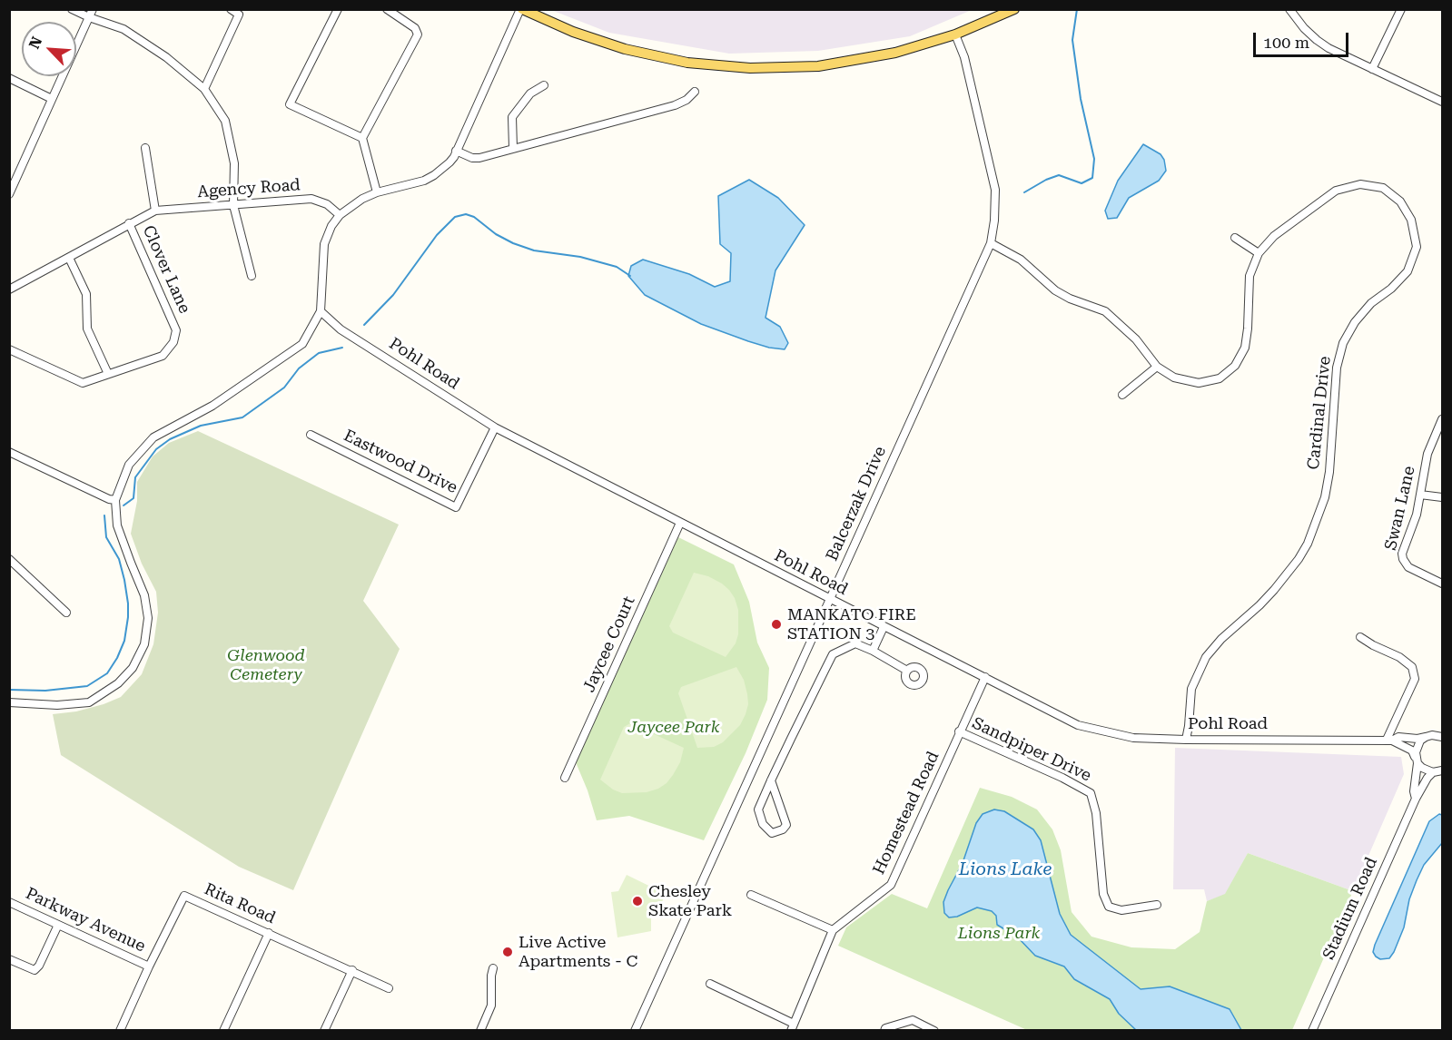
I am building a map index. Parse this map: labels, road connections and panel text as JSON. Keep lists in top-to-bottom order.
{
  "streets": {
    "street": [
      "Agency Road",
      "Clover Lane",
      "Pohl Road",
      "Cardinal Drive",
      "Eastwood Drive",
      "Balcerzak Drive",
      "Swan Lane",
      "Jaycee Court",
      "Sandpiper Drive",
      "Homestead Road",
      "Rita Road",
      "Stadium Road",
      "Parkway Avenue"
    ]
  },
  "crossings": [
    ["Agency Road", "Clover Lane"],
    ["Pohl Road", "Cardinal Drive"],
    ["Pohl Road", "Eastwood Drive"],
    ["Pohl Road", "Balcerzak Drive"],
    ["Pohl Road", "Jaycee Court"],
    ["Pohl Road", "Homestead Road"],
    ["Pohl Road", "Stadium Road"],
    ["Cardinal Drive", "Balcerzak Drive"],
    ["Sandpiper Drive", "Homestead Road"],
    ["Rita Road", "Parkway Avenue"]
  ],
  "water": ["Lions Lake"],
  "parks": ["Glenwood Cemetery", "Jaycee Park", "Lions Park"],
  "places": ["MANKATO FIRE STATION 3", "Chesley Skate Park", "Live Active Apartments - C"],
  "scale_bar": "100 m",
  "north": "top left"
}
